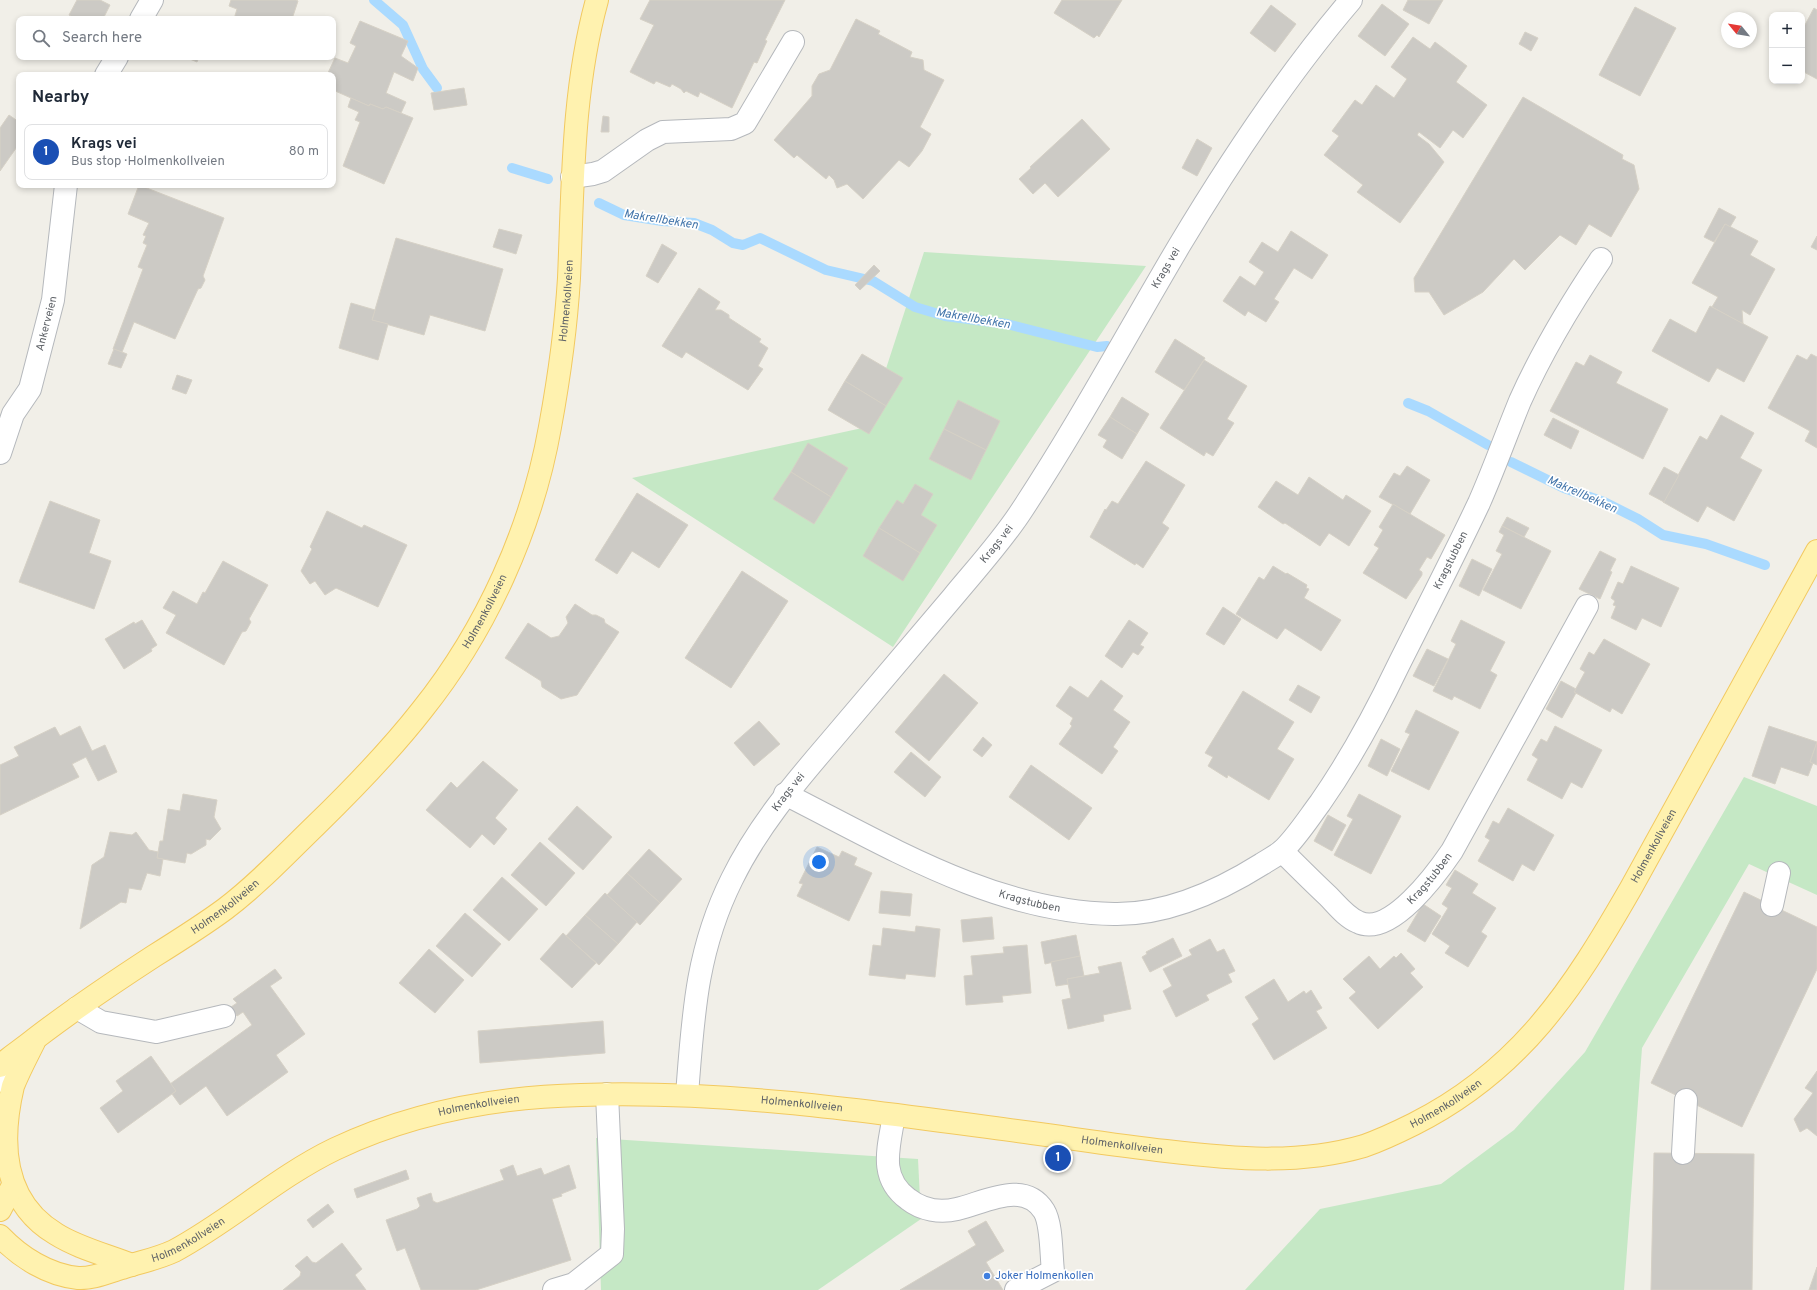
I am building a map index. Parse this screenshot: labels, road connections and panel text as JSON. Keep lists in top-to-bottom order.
{
  "streets": {
    "main road": ["Holmenkollveien"],
    "street": ["Krags vei", "Ankerveien", "Kragstubben"]
  },
  "crossings": [
    ["Krags vei", "Holmenkollveien"],
    ["Krags vei", "Kragstubben"]
  ],
  "water": ["Makrellbekken"],
  "places": ["Joker Holmenkollen"],
  "north": "top left",
  "page": {
    "map_buttons": ["+", "−"],
    "search": "Search here",
    "heading": "Nearby",
    "list": [
      {
        "mark": "1",
        "name": "Krags vei",
        "note": "Bus stop · Holmenkollveien",
        "value": "80 m"
      }
    ],
    "pins": "1"
  }
}
